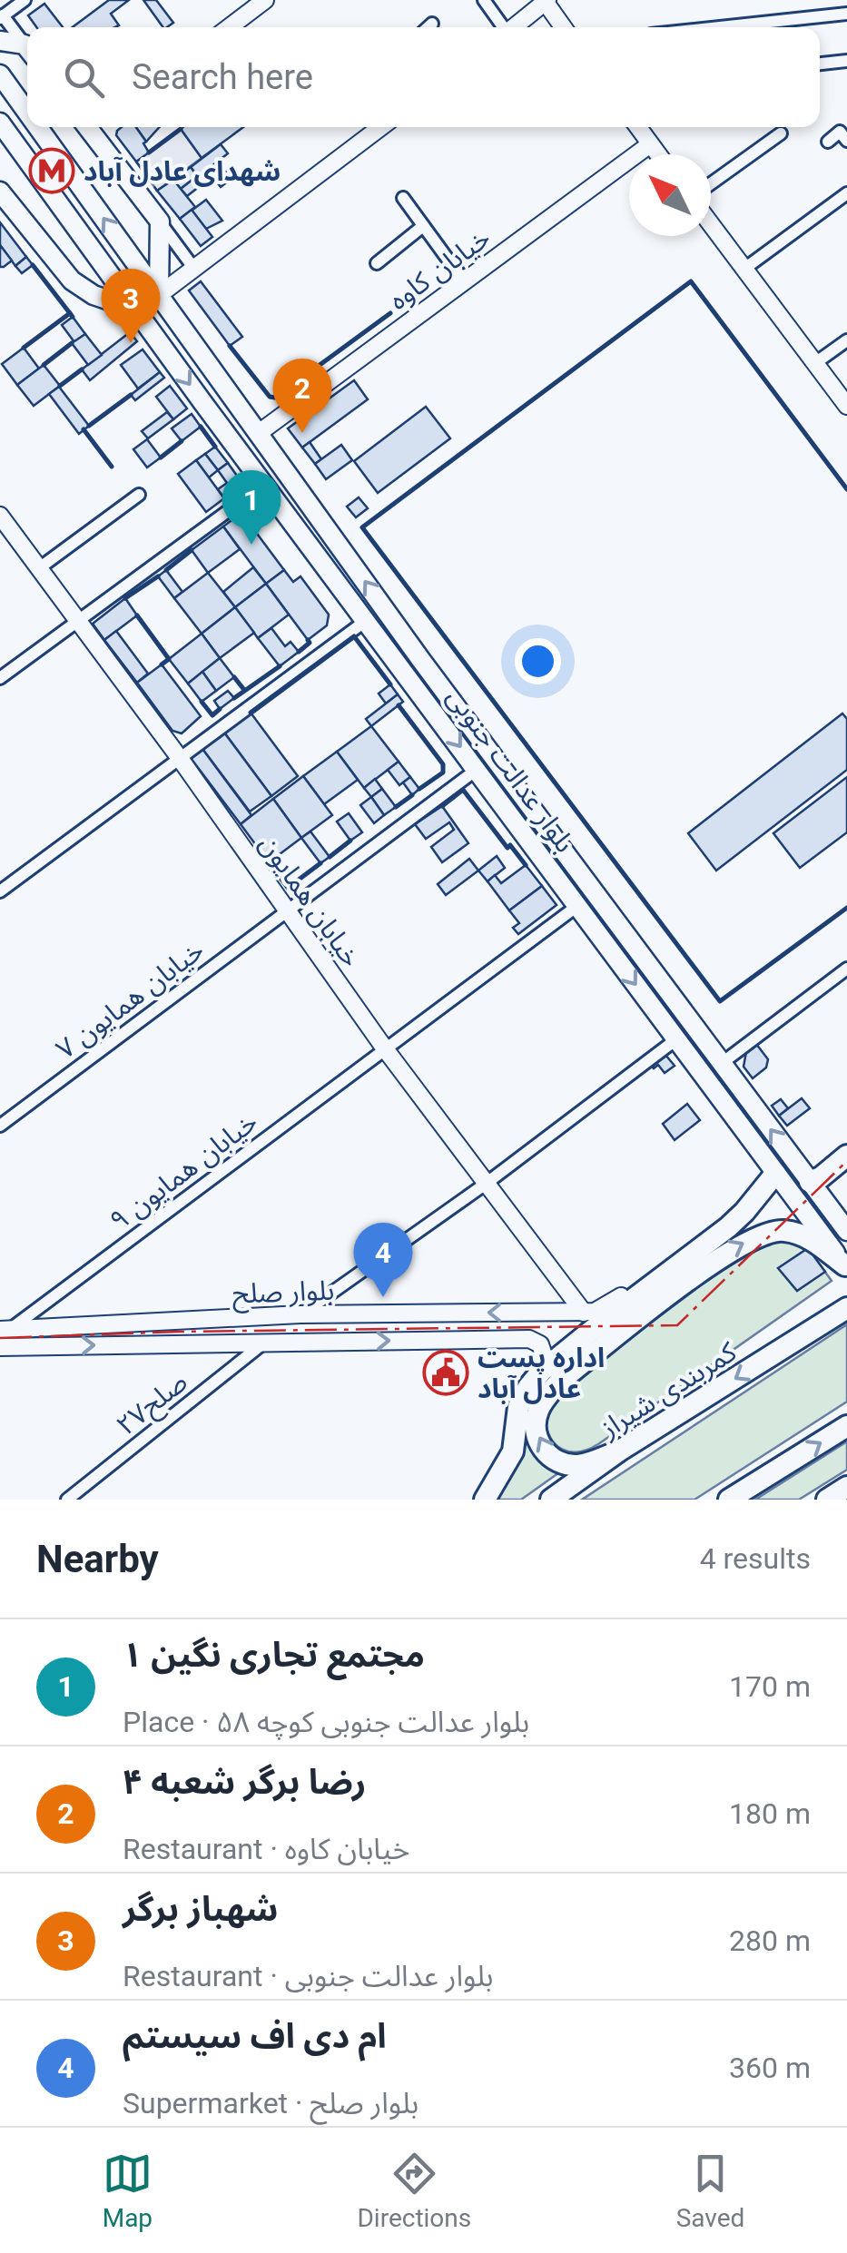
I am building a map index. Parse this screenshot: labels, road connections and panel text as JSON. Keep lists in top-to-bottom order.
{
  "streets": {
    "highway": ["کمربندی شیراز"],
    "main road": ["بلوار عدالت جنوبی"],
    "street": [
      "خیابان کاوه",
      "خیابان همایون",
      "خیابان همایون ۷",
      "خیابان همایون ۹",
      "بلوار صلح",
      "صلح۲۷"
    ]
  },
  "crossings": [
    ["خیابان کاوه", "بلوار عدالت جنوبی"],
    ["بلوار عدالت جنوبی", "خیابان همایون ۷"],
    ["بلوار عدالت جنوبی", "خیابان همایون ۹"],
    ["خیابان همایون", "خیابان همایون ۷"],
    ["خیابان همایون", "خیابان همایون ۹"],
    ["خیابان همایون", "بلوار صلح"],
    ["خیابان همایون ۹", "بلوار صلح"],
    ["بلوار صلح", "صلح۲۷"]
  ],
  "places": {
    "metro station": ["شهدای عادل آباد"],
    "public building": ["اداره پست عادل آباد"]
  },
  "north": "top left",
  "page": {
    "search": "Search here",
    "pins": [
      "3",
      "2",
      "1",
      "4"
    ],
    "heading": ["Nearby", "4 results"],
    "list": [
      {
        "mark": "1",
        "name": "مجتمع تجاری نگین ۱",
        "note": "Place · بلوار عدالت جنوبی کوچه ۵۸",
        "value": "170 m"
      },
      {
        "mark": "2",
        "name": "رضا برگر شعبه ۴",
        "note": "Restaurant · خیابان کاوه",
        "value": "180 m"
      },
      {
        "mark": "3",
        "name": "شهباز برگر",
        "note": "Restaurant · بلوار عدالت جنوبی",
        "value": "280 m"
      },
      {
        "mark": "4",
        "name": "ام دی اف سیستم",
        "note": "Supermarket · بلوار صلح",
        "value": "360 m"
      }
    ],
    "nav": ["Map", "Directions", "Saved"]
  }
}
